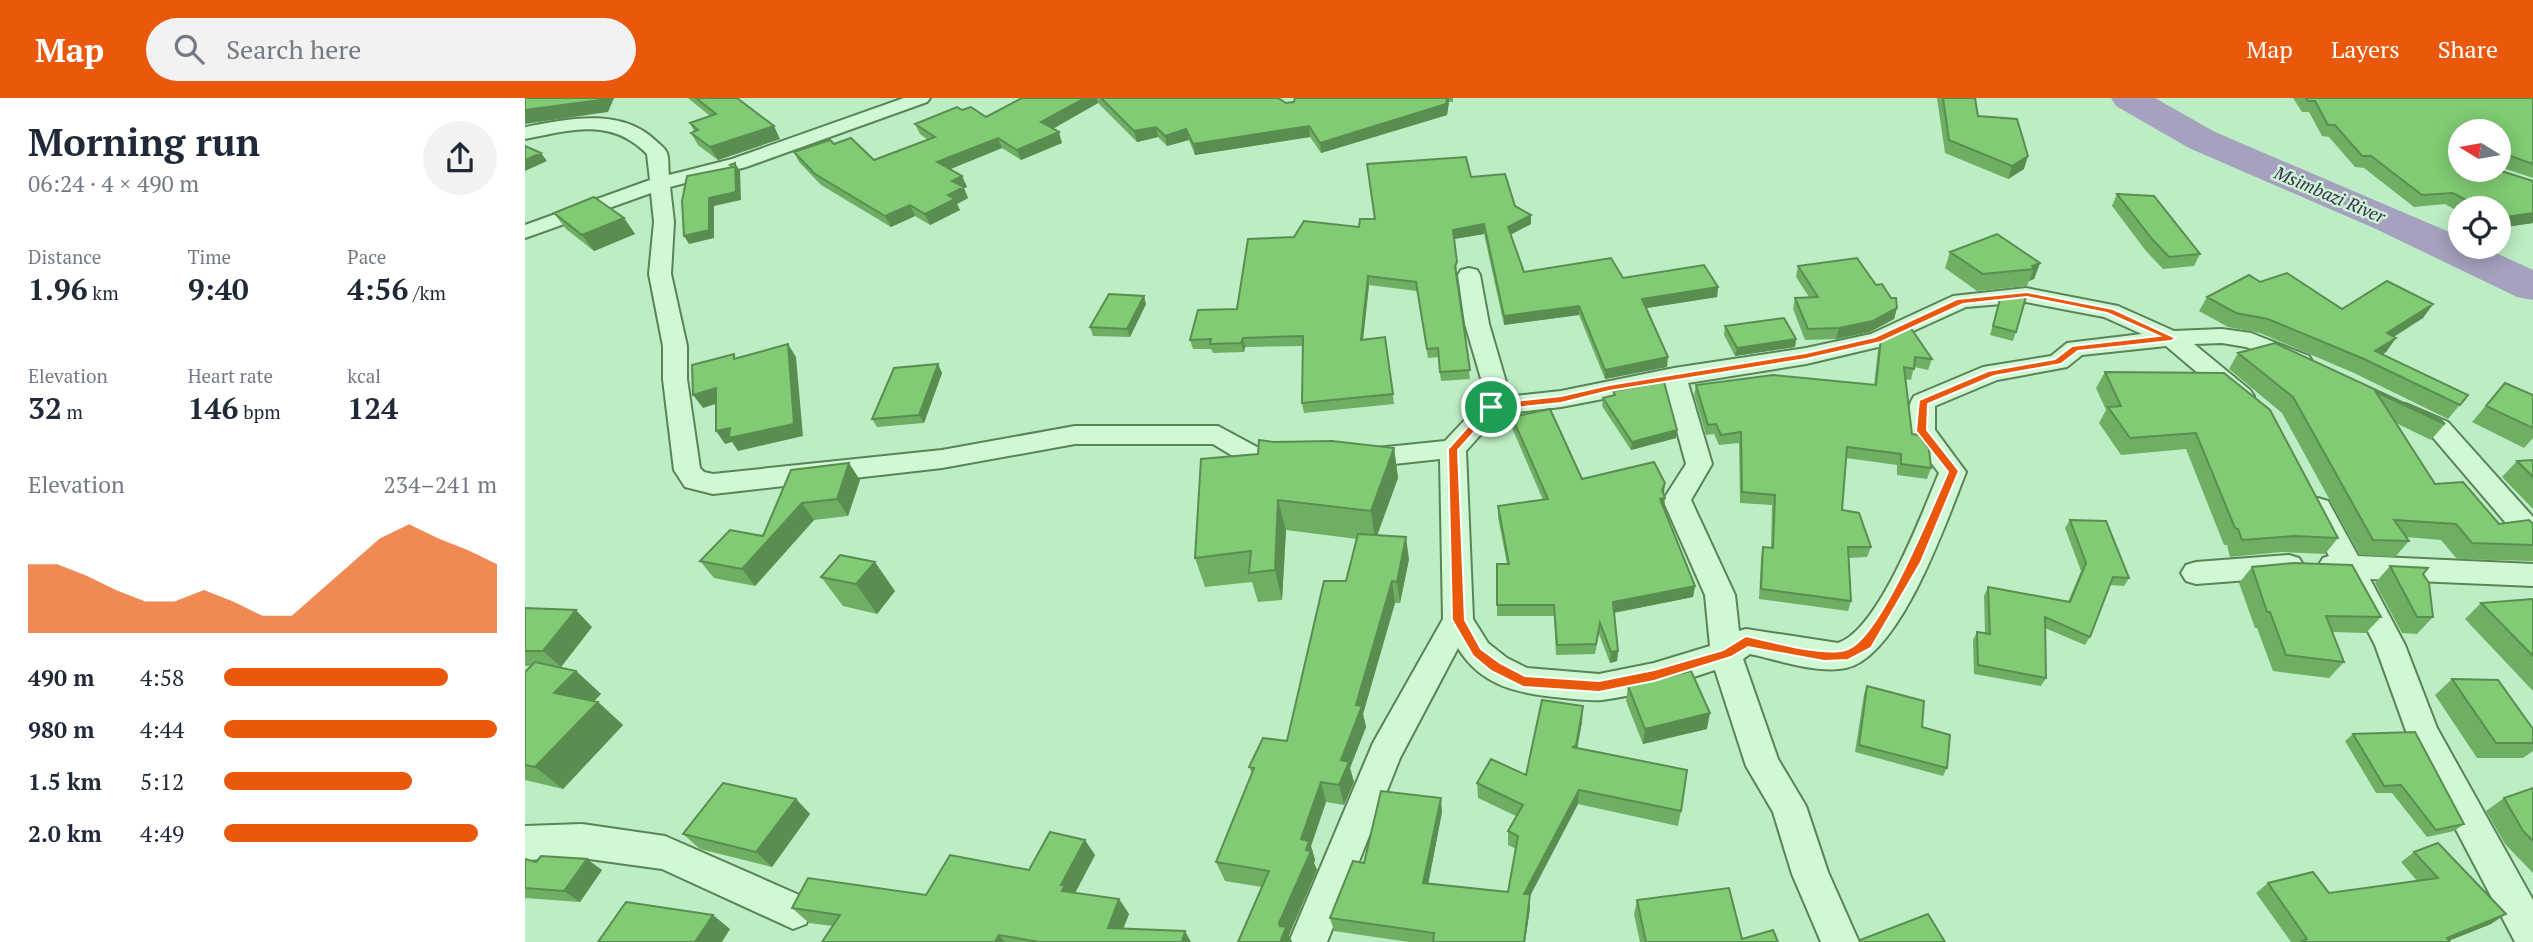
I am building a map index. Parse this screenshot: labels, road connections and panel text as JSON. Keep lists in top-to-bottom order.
{
  "water": ["Msimbazi River"],
  "north": "left",
  "page": {
    "header": "Map",
    "search": "Search here",
    "nav": ["Map", "Layers", "Share"],
    "heading": ["Morning run", "06:24 · 4 × 490 m"],
    "stats": [
      ["Distance", "1.96 km"],
      ["Time", "9:40"],
      ["Pace", "4:56 /km"],
      ["Elevation", "32 m"],
      ["Heart rate", "146 bpm"],
      ["kcal", "124"]
    ],
    "chart": ["Elevation", "234–241 m"],
    "list": [
      {
        "name": "490 m",
        "note": "4:58"
      },
      {
        "name": "980 m",
        "note": "4:44"
      },
      {
        "name": "1.5 km",
        "note": "5:12"
      },
      {
        "name": "2.0 km",
        "note": "4:49"
      }
    ]
  }
}
